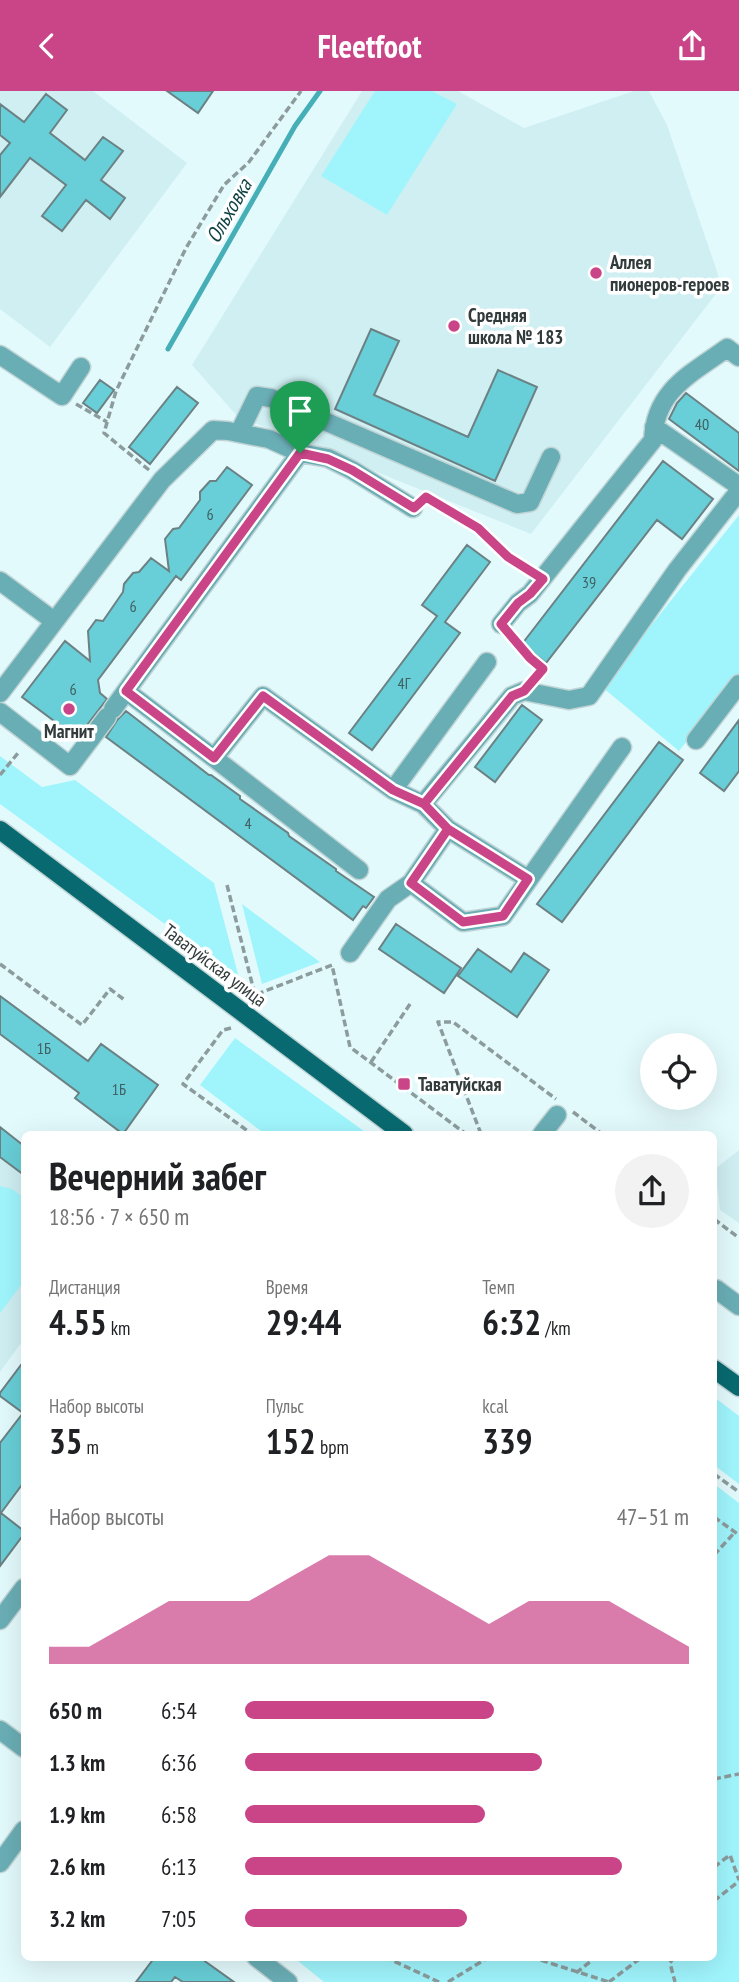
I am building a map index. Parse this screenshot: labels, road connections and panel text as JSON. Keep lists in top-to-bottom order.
{
  "streets": {
    "main road": ["Таватуйская улица"]
  },
  "water": ["Ольховка"],
  "places": {
    "other": ["Аллея пионеров-героев", "Средняя школа № 183", "Магнит"],
    "transit": ["Таватуйская"]
  },
  "house_numbers": [
    "40",
    "6",
    "39",
    "6",
    "4Г",
    "6",
    "4",
    "1Б",
    "1Б"
  ],
  "page": {
    "header": "Fleetfoot",
    "heading": ["Вечерний забег", "18:56 · 7 × 650 m"],
    "stats": [
      ["Дистанция", "4.55 km"],
      ["Время", "29:44"],
      ["Темп", "6:32 /km"],
      ["Набор высоты", "35 m"],
      ["Пульс", "152 bpm"],
      ["kcal", "339"]
    ],
    "chart": ["Набор высоты", "47–51 m"],
    "list": [
      {
        "name": "650 m",
        "note": "6:54"
      },
      {
        "name": "1.3 km",
        "note": "6:36"
      },
      {
        "name": "1.9 km",
        "note": "6:58"
      },
      {
        "name": "2.6 km",
        "note": "6:13"
      },
      {
        "name": "3.2 km",
        "note": "7:05"
      }
    ]
  }
}
